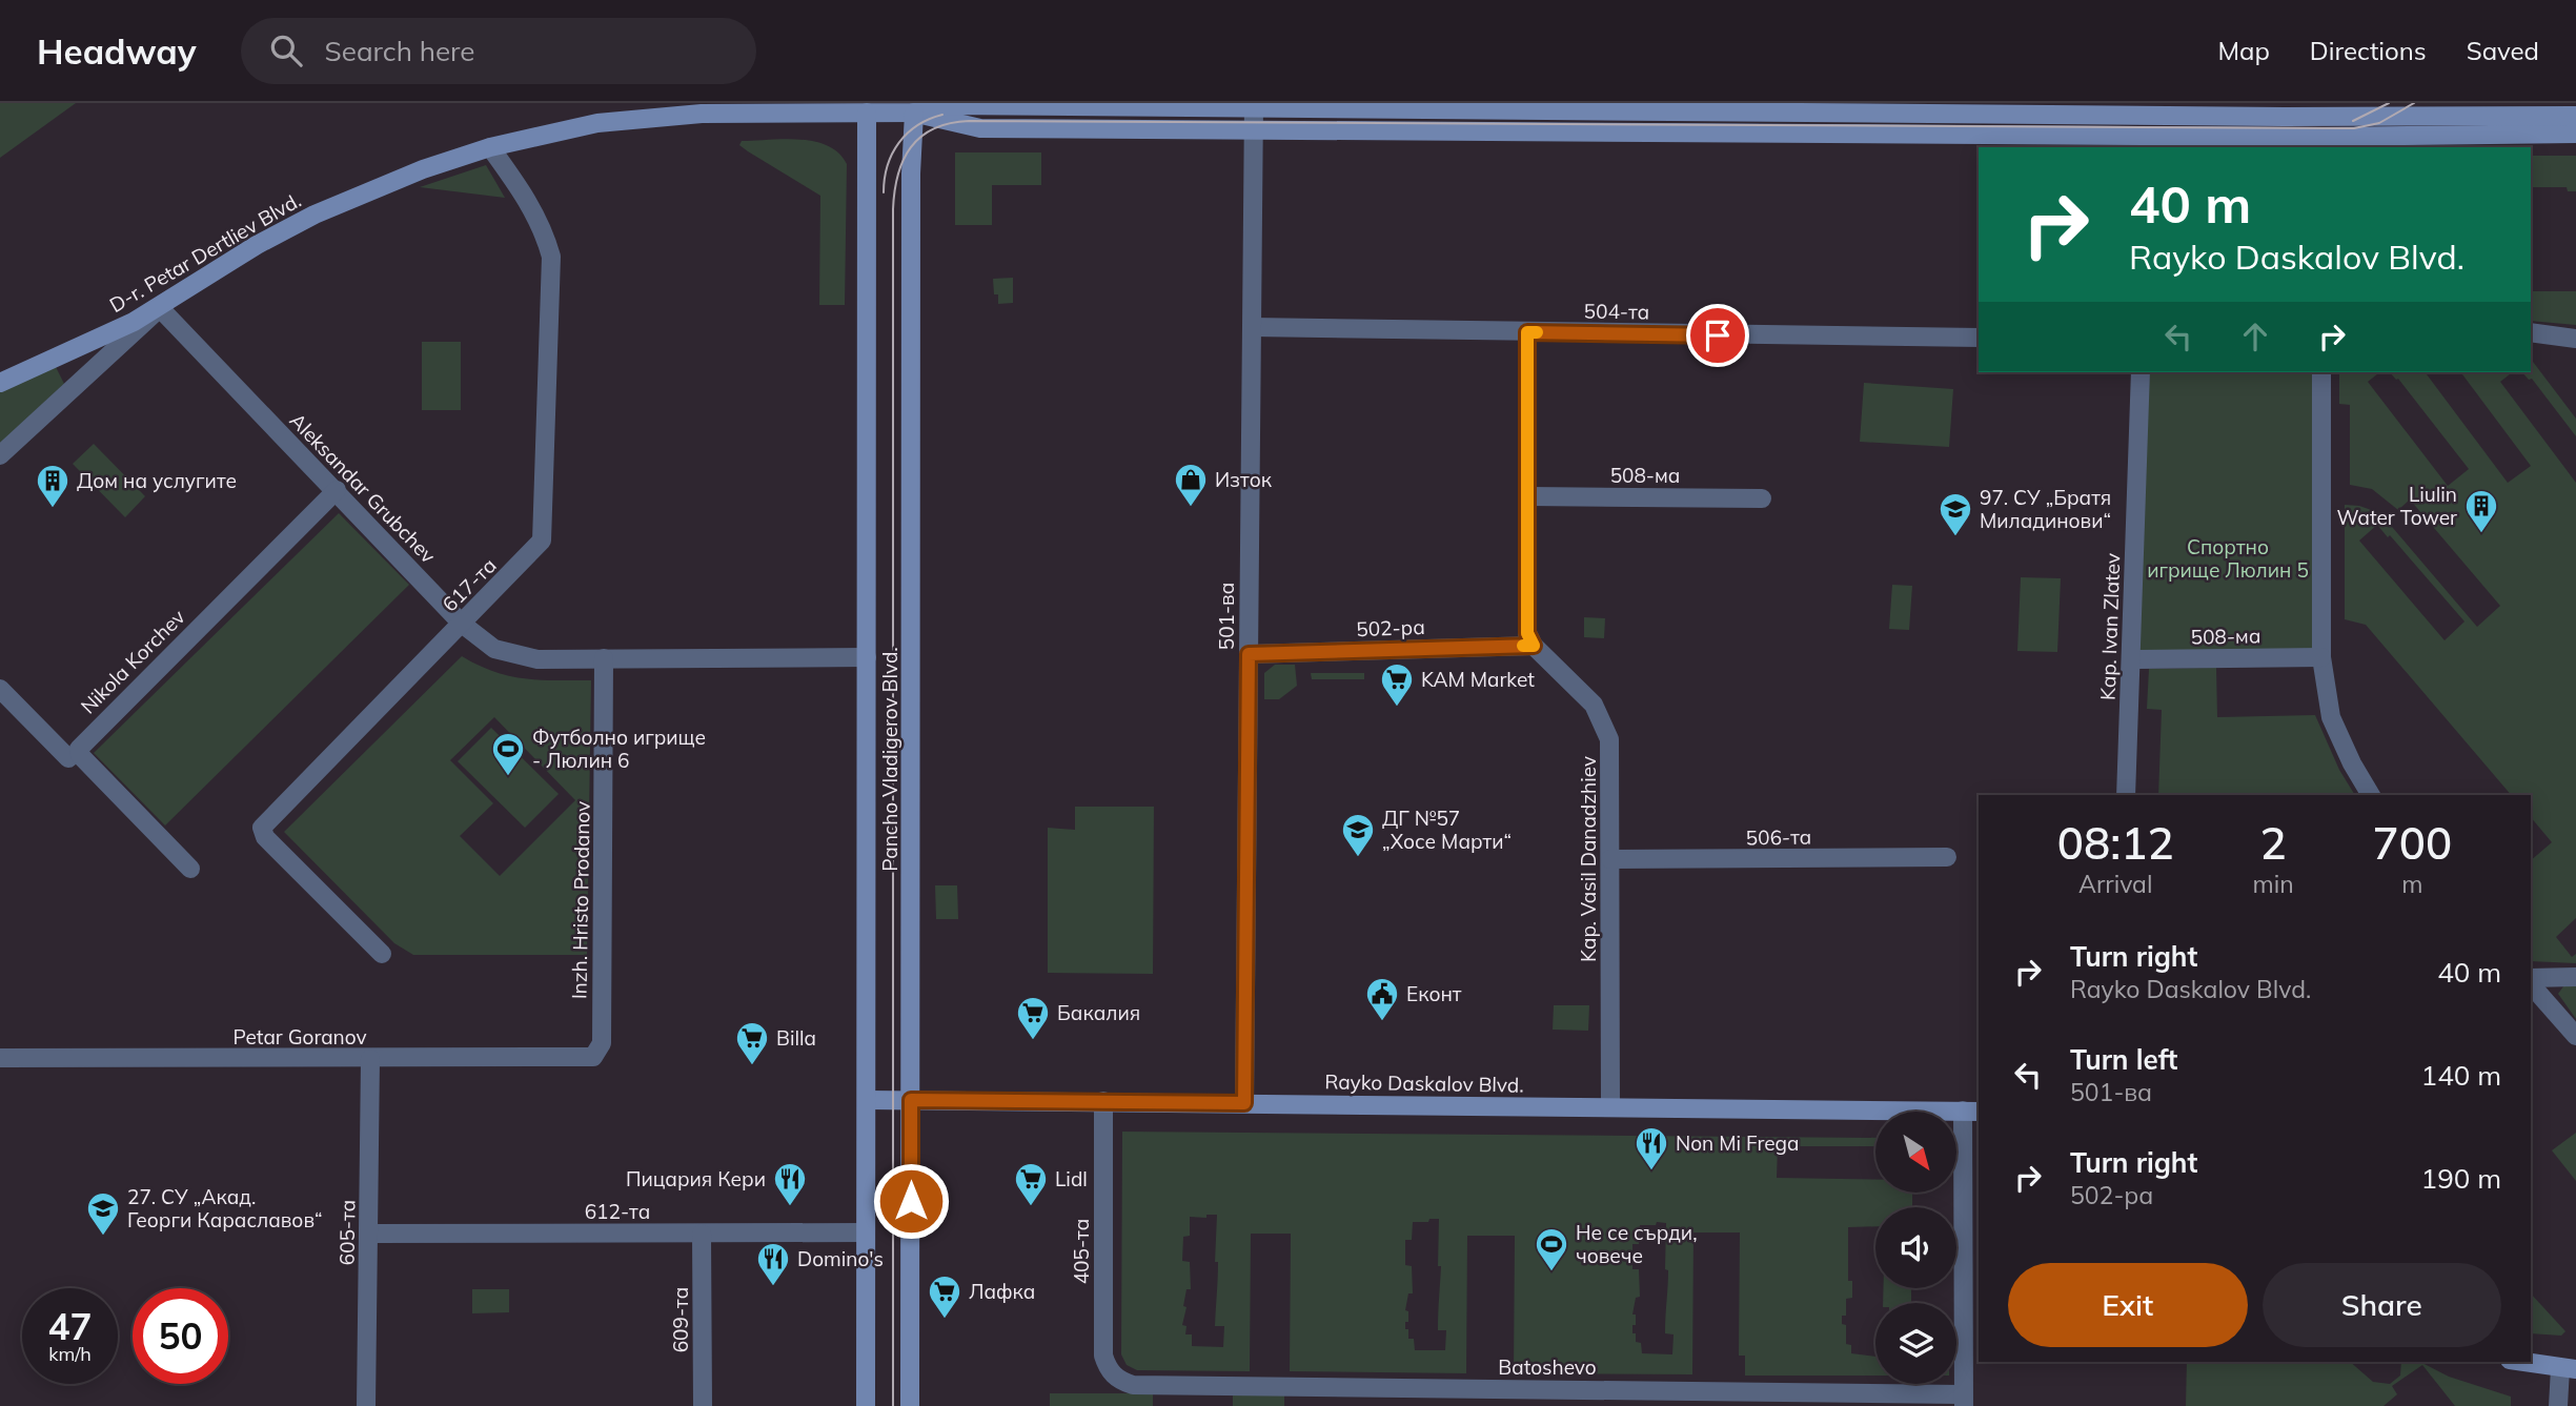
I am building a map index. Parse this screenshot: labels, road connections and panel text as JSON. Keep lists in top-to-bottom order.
{
  "streets": {
    "main road": ["D-r. Petar Dertliev Blvd.", "Pancho Vladigerov Blvd.", "Rayko Daskalov Blvd."],
    "street": [
      "504-та",
      "508-ма",
      "Aleksandar Grubchev",
      "617-та",
      "501-ва",
      "Kap. Ivan Zlatev",
      "502-ра",
      "Nikola Korchev",
      "506-та",
      "Kap. Vasil Danadzhiev",
      "Inzh. Hristo Prodanov",
      "Petar Goranov",
      "612-та",
      "605-та",
      "405-та",
      "609-та",
      "Batoshevo"
    ]
  },
  "crossings": [
    ["D-r. Petar Dertliev Blvd.", "Aleksandar Grubchev"],
    ["D-r. Petar Dertliev Blvd.", "617-та"],
    ["D-r. Petar Dertliev Blvd.", "501-ва"],
    ["D-r. Petar Dertliev Blvd.", "Pancho Vladigerov Blvd."],
    ["504-та", "501-ва"],
    ["508-ма", "Kap. Ivan Zlatev"],
    ["Aleksandar Grubchev", "617-та"],
    ["Aleksandar Grubchev", "Nikola Korchev"],
    ["Aleksandar Grubchev", "Pancho Vladigerov Blvd."],
    ["Aleksandar Grubchev", "Inzh. Hristo Prodanov"],
    ["501-ва", "502-ра"],
    ["501-ва", "Rayko Daskalov Blvd."],
    ["502-ра", "Kap. Vasil Danadzhiev"],
    ["Pancho Vladigerov Blvd.", "Rayko Daskalov Blvd."],
    ["Pancho Vladigerov Blvd.", "612-та"],
    ["506-та", "Kap. Vasil Danadzhiev"],
    ["Kap. Vasil Danadzhiev", "Rayko Daskalov Blvd."],
    ["Inzh. Hristo Prodanov", "Petar Goranov"],
    ["Petar Goranov", "605-та"],
    ["Rayko Daskalov Blvd.", "405-та"],
    ["612-та", "605-та"],
    ["612-та", "609-та"],
    ["405-та", "Batoshevo"]
  ],
  "parks": ["Спортно игрище Люлин 5"],
  "places": {
    "shop": ["Изток"],
    "building": ["Дом на услугите", "Liulin Water Tower"],
    "school or university": ["97. СУ „Братя Миладинови“", "ДГ №57 „Хосе Марти“", "27. СУ „Акад. Георги Караславов“"],
    "supermarket": [
      "KAM Market",
      "Бакалия",
      "Billa",
      "Lidl",
      "Лафка"
    ],
    "sports": ["Футболно игрище - Люлин 6", "Не се сърди, човече"],
    "public building": ["Еконт"],
    "restaurant": ["Non Mi Frega", "Пицария Кери", "Domino's"]
  },
  "north": "bottom right",
  "page": {
    "header": "Headway",
    "search": "Search here",
    "nav": ["Map", "Directions", "Saved"],
    "turn": ["40 m", "Rayko Daskalov Blvd."],
    "eta": [
      "08:12",
      "Arrival",
      "2",
      "min",
      "700",
      "m"
    ],
    "list": [
      {
        "name": "Turn right",
        "note": "Rayko Daskalov Blvd.",
        "value": "40 m"
      },
      {
        "name": "Turn left",
        "note": "501-ва",
        "value": "140 m"
      },
      {
        "name": "Turn right",
        "note": "502-ра",
        "value": "190 m"
      }
    ],
    "buttons": ["Exit", "Share"],
    "speed": "47 km/h",
    "limit": "50"
  }
}
